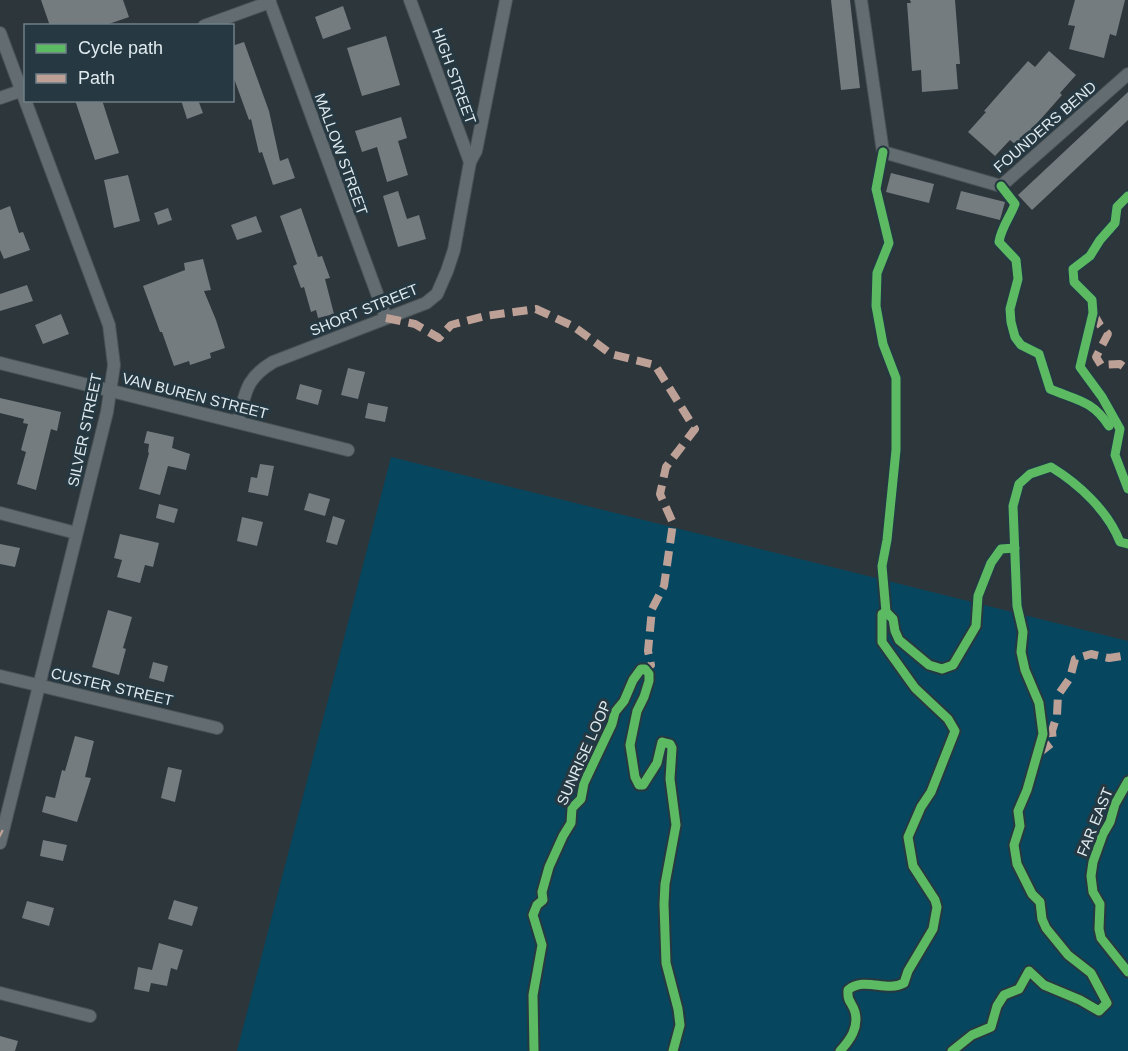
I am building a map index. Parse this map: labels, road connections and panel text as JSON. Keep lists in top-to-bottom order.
{
  "streets": {
    "street": [
      "HIGH STREET",
      "FOUNDERS BEND",
      "MALLOW STREET",
      "SHORT STREET",
      "VAN BUREN STREET",
      "SILVER STREET",
      "CUSTER STREET"
    ],
    "cycle path": ["SUNRISE LOOP", "FAR EAST"]
  },
  "crossings": [
    ["HIGH STREET", "SHORT STREET"],
    ["MALLOW STREET", "SHORT STREET"],
    ["SHORT STREET", "VAN BUREN STREET"],
    ["VAN BUREN STREET", "SILVER STREET"],
    ["SILVER STREET", "CUSTER STREET"]
  ],
  "legend": ["Cycle path", "Path"]
}
